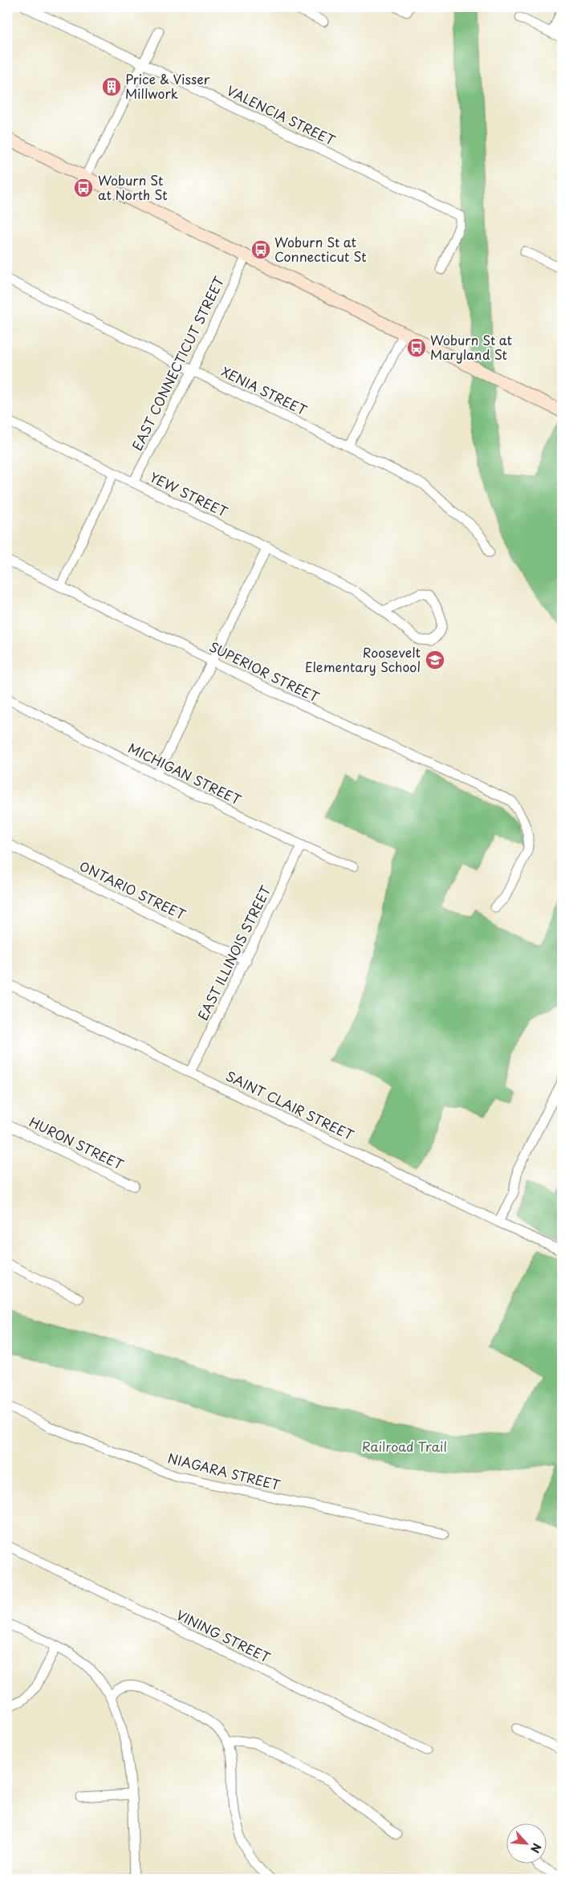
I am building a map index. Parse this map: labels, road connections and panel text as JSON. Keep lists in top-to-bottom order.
{
  "streets": {
    "street": [
      "VALENCIA STREET",
      "EAST CONNECTICUT STREET",
      "XENIA STREET",
      "YEW STREET",
      "SUPERIOR STREET",
      "MICHIGAN STREET",
      "ONTARIO STREET",
      "EAST ILLINOIS STREET",
      "SAINT CLAIR STREET",
      "HURON STREET",
      "NIAGARA STREET",
      "VINING STREET"
    ]
  },
  "crossings": [
    ["EAST CONNECTICUT STREET", "XENIA STREET"],
    ["EAST CONNECTICUT STREET", "YEW STREET"],
    ["MICHIGAN STREET", "EAST ILLINOIS STREET"],
    ["ONTARIO STREET", "EAST ILLINOIS STREET"],
    ["EAST ILLINOIS STREET", "SAINT CLAIR STREET"]
  ],
  "parks": ["Railroad Trail"],
  "places": {
    "building": ["Price & Visser Millwork"],
    "bus stop": ["Woburn St at North St", "Woburn St at Connecticut St", "Woburn St at Maryland St"],
    "school or university": ["Roosevelt Elementary School"]
  },
  "north": "bottom right"
}
